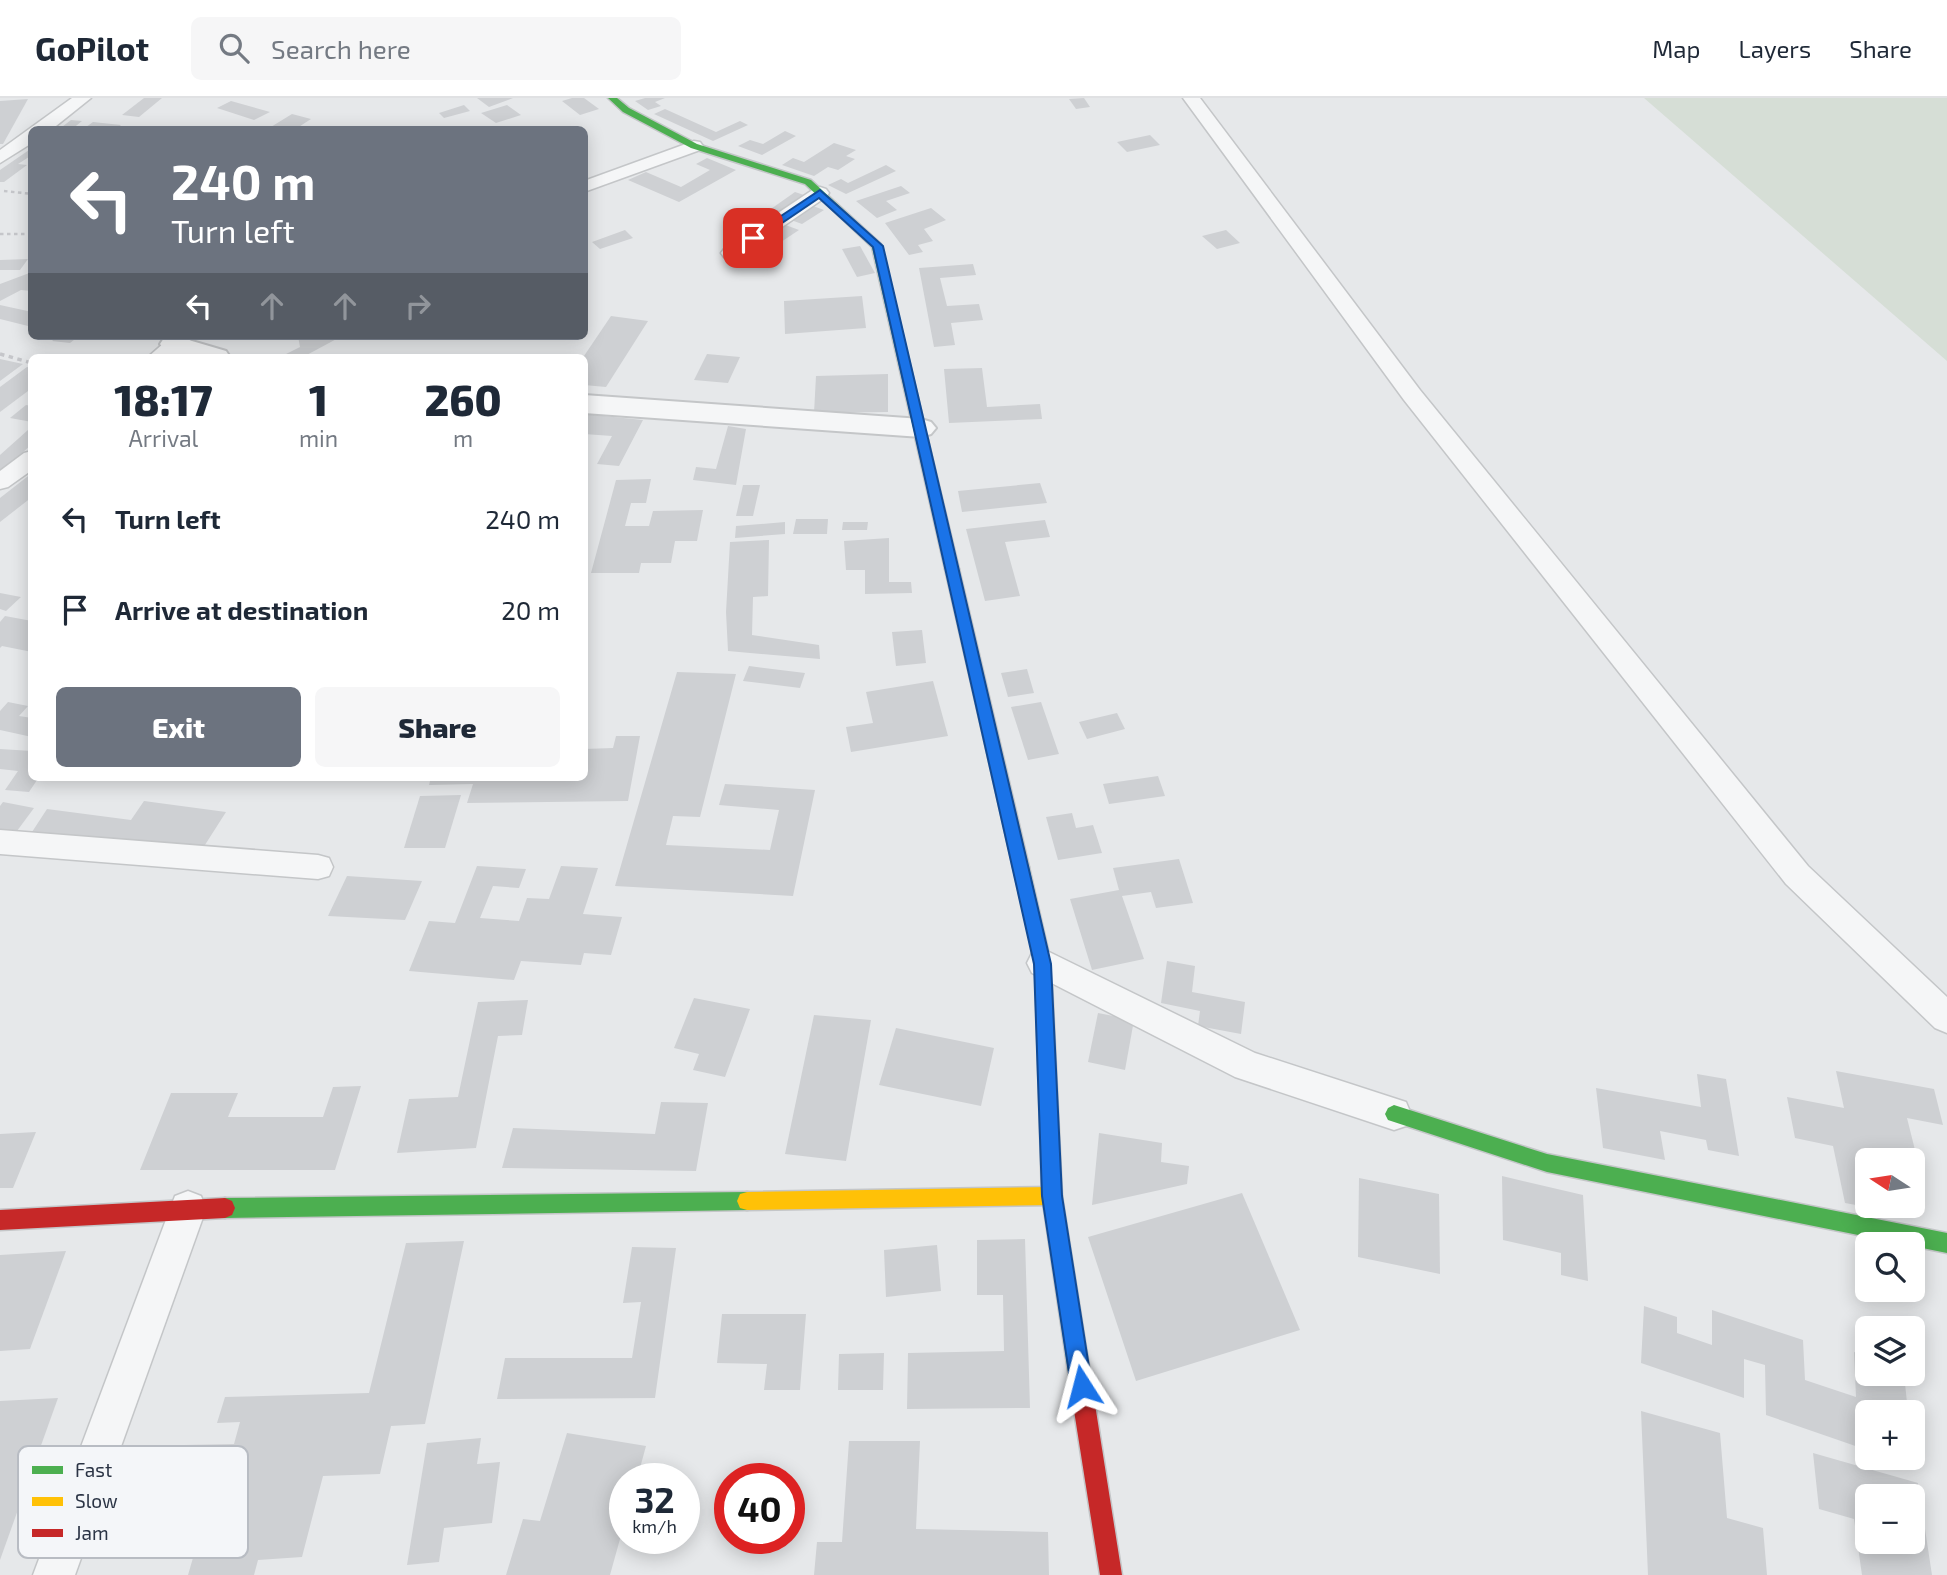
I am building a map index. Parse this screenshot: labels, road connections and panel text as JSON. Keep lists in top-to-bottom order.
{
  "legend": ["Fast", "Slow", "Jam"],
  "north": "left",
  "page": {
    "header": "GoPilot",
    "search": "Search here",
    "nav": ["Map", "Layers", "Share"],
    "turn": ["240 m", "Turn left"],
    "eta": [
      "18:17",
      "Arrival",
      "1",
      "min",
      "260",
      "m"
    ],
    "list": [
      {
        "name": "Turn left",
        "value": "240 m"
      },
      {
        "name": "Arrive at destination",
        "value": "20 m"
      }
    ],
    "buttons": ["Exit", "Share"],
    "map_buttons": ["+", "−"],
    "speed": "32 km/h",
    "limit": "40"
  }
}
